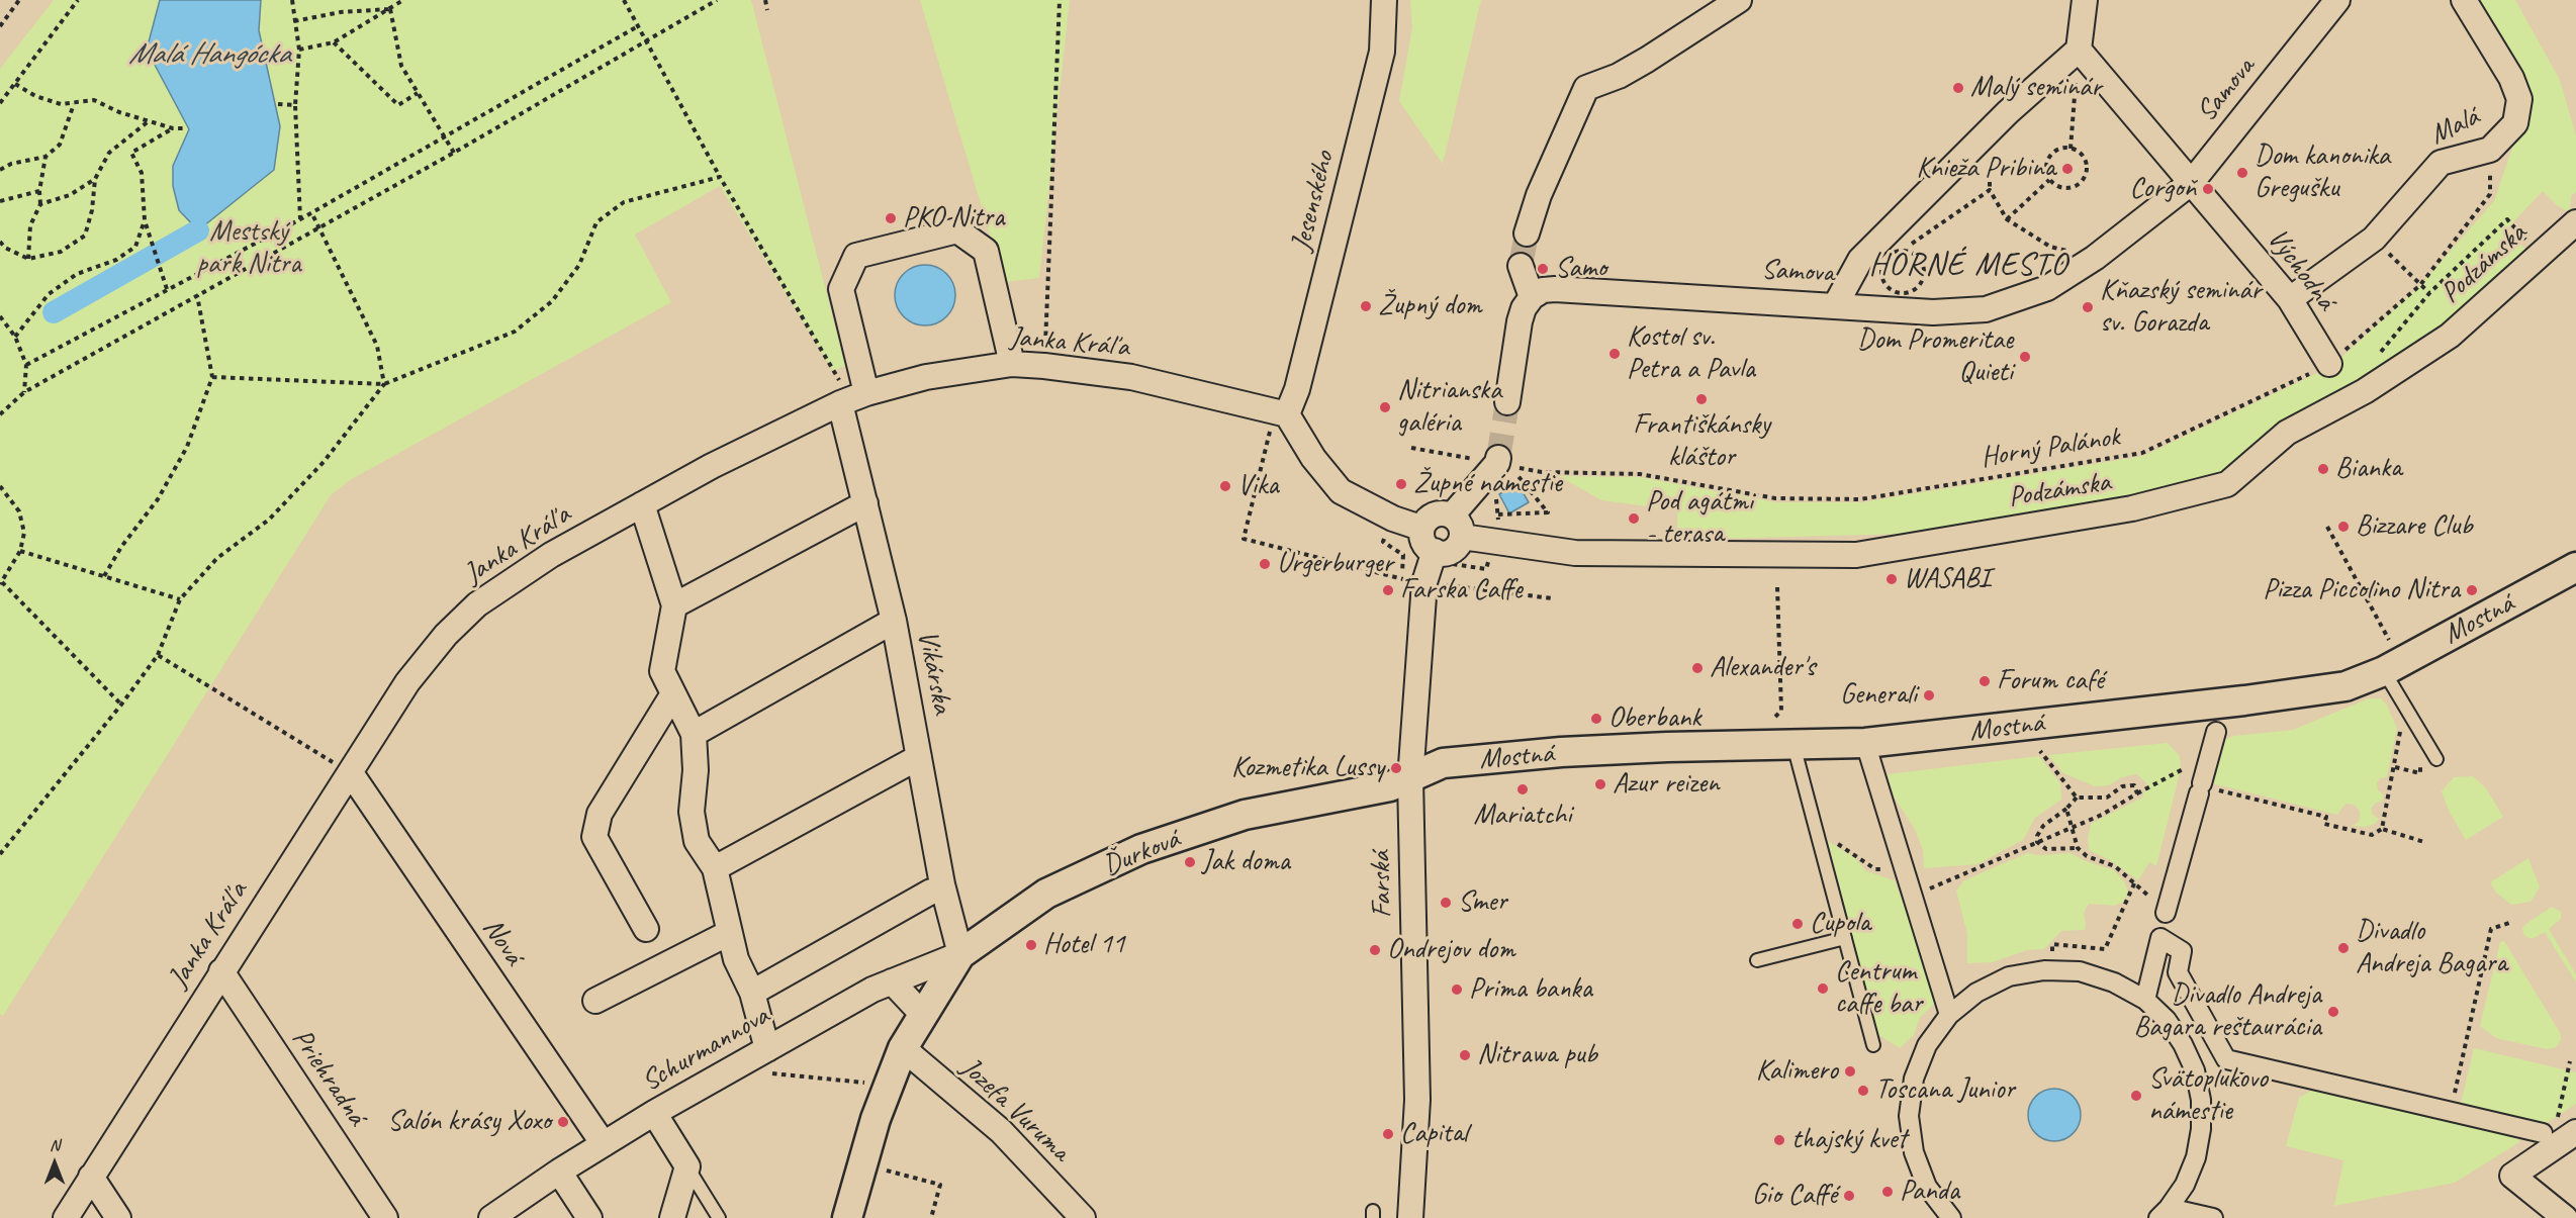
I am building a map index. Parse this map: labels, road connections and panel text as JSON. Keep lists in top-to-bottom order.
{
  "streets": {
    "street": [
      "Samova",
      "Malá",
      "Jesenského",
      "Podzámska",
      "Východná",
      "Janka Kráľa",
      "Mostná",
      "Vikárska",
      "Ďurková",
      "Farská",
      "Nová",
      "Schurmannova",
      "Priehradná",
      "Jozefa Vuruma"
    ],
    "path": ["Horný Palánok"]
  },
  "crossings": [
    ["Samova", "Východná"],
    ["Malá", "Východná"],
    ["Malá", "Horný Palánok"],
    ["Jesenského", "Janka Kráľa"],
    ["Podzámska", "Farská"],
    ["Východná", "Horný Palánok"],
    ["Janka Kráľa", "Vikárska"],
    ["Janka Kráľa", "Nová"],
    ["Janka Kráľa", "Priehradná"],
    ["Mostná", "Ďurková"],
    ["Mostná", "Farská"],
    ["Vikárska", "Ďurková"],
    ["Vikárska", "Schurmannova"],
    ["Ďurková", "Farská"],
    ["Ďurková", "Schurmannova"],
    ["Ďurková", "Jozefa Vuruma"],
    ["Nová", "Schurmannova"]
  ],
  "districts": ["HORNÉ MESTO"],
  "water": ["Malá Hangócka"],
  "parks": ["Mestský park Nitra"],
  "places": [
    "Malý seminár",
    "Knieža Pribina",
    "Dom kanonika Gregušku",
    "Corgoň",
    "PKO Nitra",
    "Samo",
    "Župný dom",
    "Kňazský seminár sv. Gorazda",
    "Kostol sv. Petra a Pavla",
    "Dom Promeritae Quieti",
    "Františkánsky kláštor",
    "Nitrianska galéria",
    "Bianka",
    "Župné námestie",
    "Vika",
    "Pod agátmi - terasa",
    "Bizzare Club",
    "Urgerburger",
    "WASABI",
    "Farska Caffe",
    "Pizza Piccolino Nitra",
    "Alexander's",
    "Forum café",
    "Generali",
    "Oberbank",
    "Kozmetika Lussy",
    "Azur reizen",
    "Mariatchi",
    "Jak doma",
    "Smer",
    "Cupola",
    "Hotel 11",
    "Divadlo Andreja Bagara",
    "Ondrejov dom",
    "Centrum caffe bar",
    "Prima banka",
    "Divadlo Andreja Bagara reštaurácia",
    "Nitrawa pub",
    "Kalimero",
    "Toscana Junior",
    "Svätoplukovo námestie",
    "Salón krásy Xoxo",
    "Capital",
    "thajský kvet",
    "Panda",
    "Gio Caffé"
  ],
  "north": "top"
}
